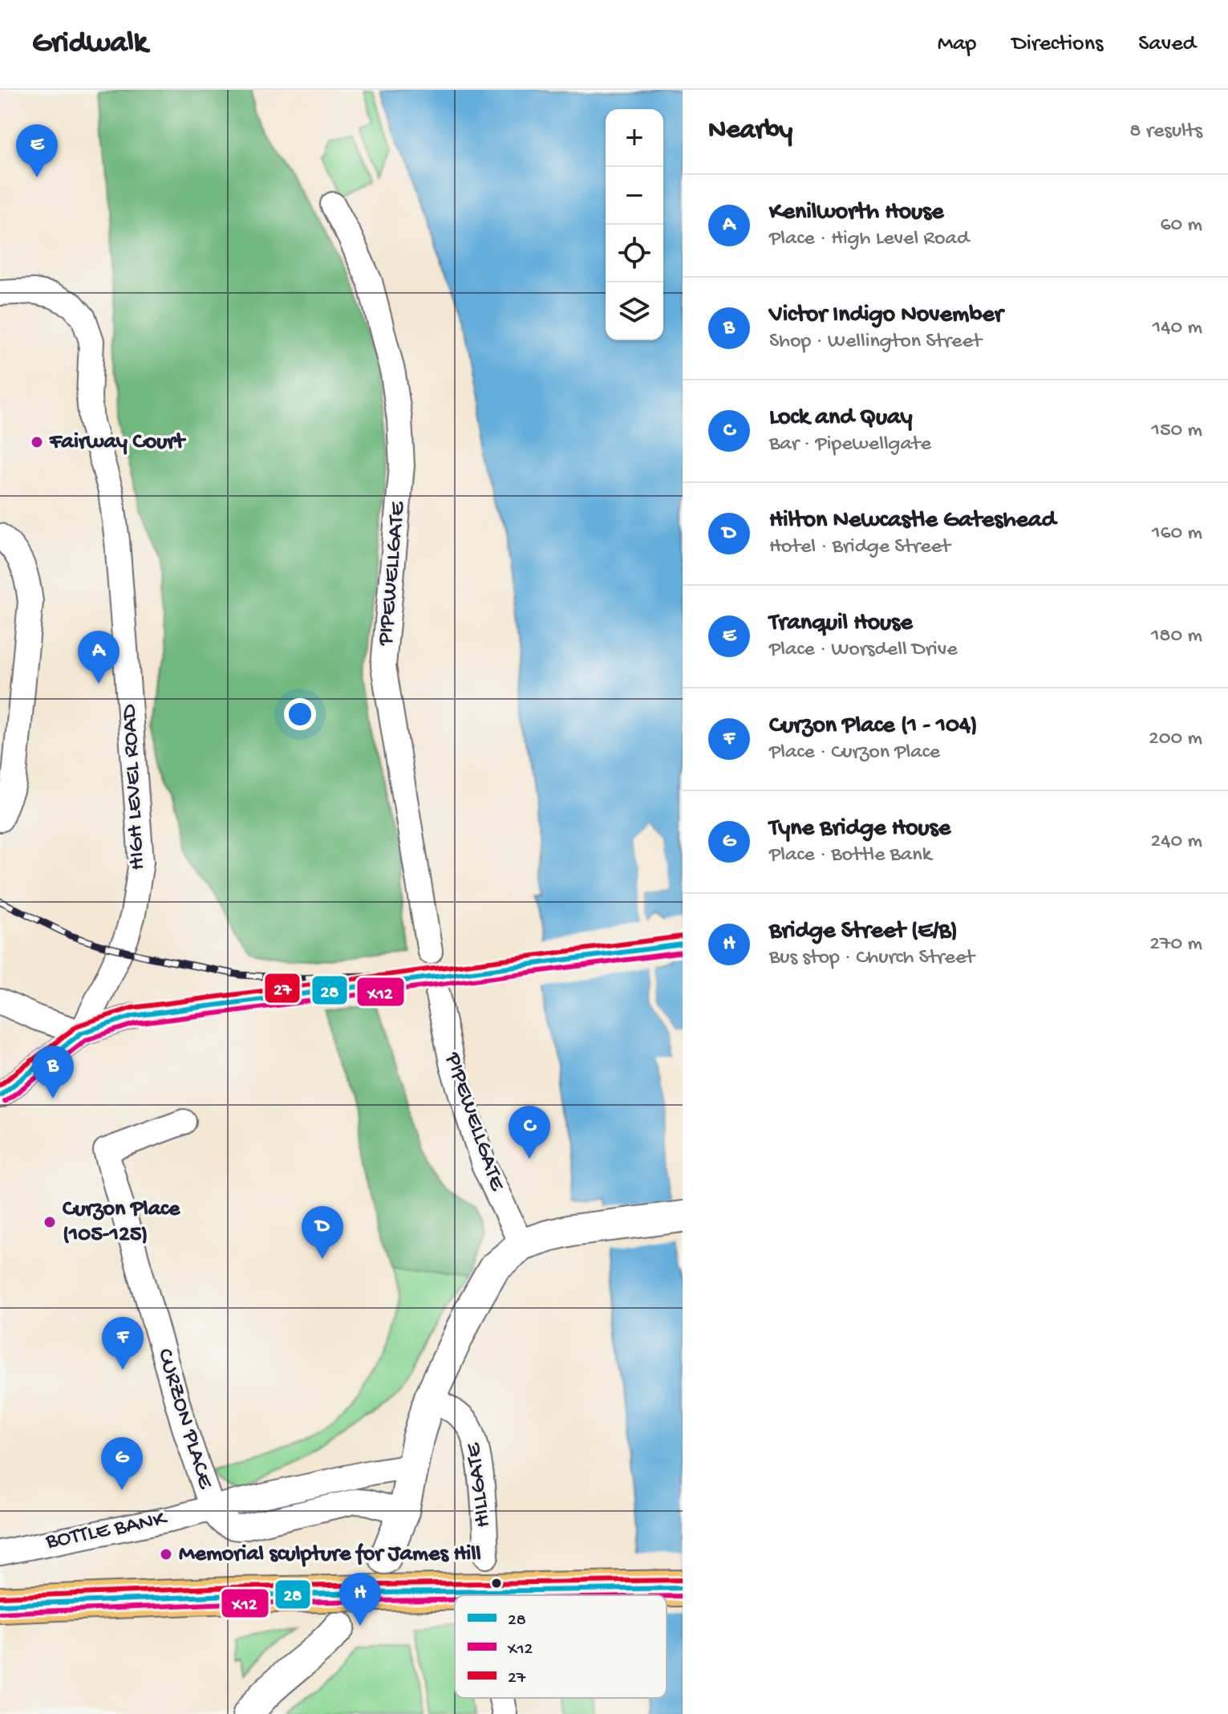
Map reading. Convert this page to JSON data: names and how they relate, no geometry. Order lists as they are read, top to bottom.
{
  "streets": {
    "street": [
      "PIPEWELLGATE",
      "HIGH LEVEL ROAD",
      "CURZON PLACE",
      "HILLGATE",
      "BOTTLE BANK"
    ]
  },
  "crossings": [
    ["CURZON PLACE", "BOTTLE BANK"]
  ],
  "places": ["Fairway Court", "Curzon Place (105-125)", "Memorial sculpture for James Hill"],
  "lines": ["transit line 27", "transit line 28", "transit line X12"],
  "legend": ["28", "X12", "27"],
  "page": {
    "header": "Gridwalk",
    "nav": ["Map", "Directions", "Saved"],
    "heading": ["Nearby", "8 results"],
    "map_buttons": ["+", "−"],
    "pins": [
      "E",
      "A",
      "B",
      "C",
      "D",
      "F",
      "G",
      "H"
    ],
    "list": [
      {
        "mark": "A",
        "name": "Kenilworth House",
        "note": "Place · High Level Road",
        "value": "60 m"
      },
      {
        "mark": "B",
        "name": "Victor Indigo November",
        "note": "Shop · Wellington Street",
        "value": "140 m"
      },
      {
        "mark": "C",
        "name": "Lock and Quay",
        "note": "Bar · Pipewellgate",
        "value": "150 m"
      },
      {
        "mark": "D",
        "name": "Hilton Newcastle Gateshead",
        "note": "Hotel · Bridge Street",
        "value": "160 m"
      },
      {
        "mark": "E",
        "name": "Tranquil House",
        "note": "Place · Worsdell Drive",
        "value": "180 m"
      },
      {
        "mark": "F",
        "name": "Curzon Place (1 - 104)",
        "note": "Place · Curzon Place",
        "value": "200 m"
      },
      {
        "mark": "G",
        "name": "Tyne Bridge House",
        "note": "Place · Bottle Bank",
        "value": "240 m"
      },
      {
        "mark": "H",
        "name": "Bridge Street (E/B)",
        "note": "Bus stop · Church Street",
        "value": "270 m"
      }
    ]
  }
}
